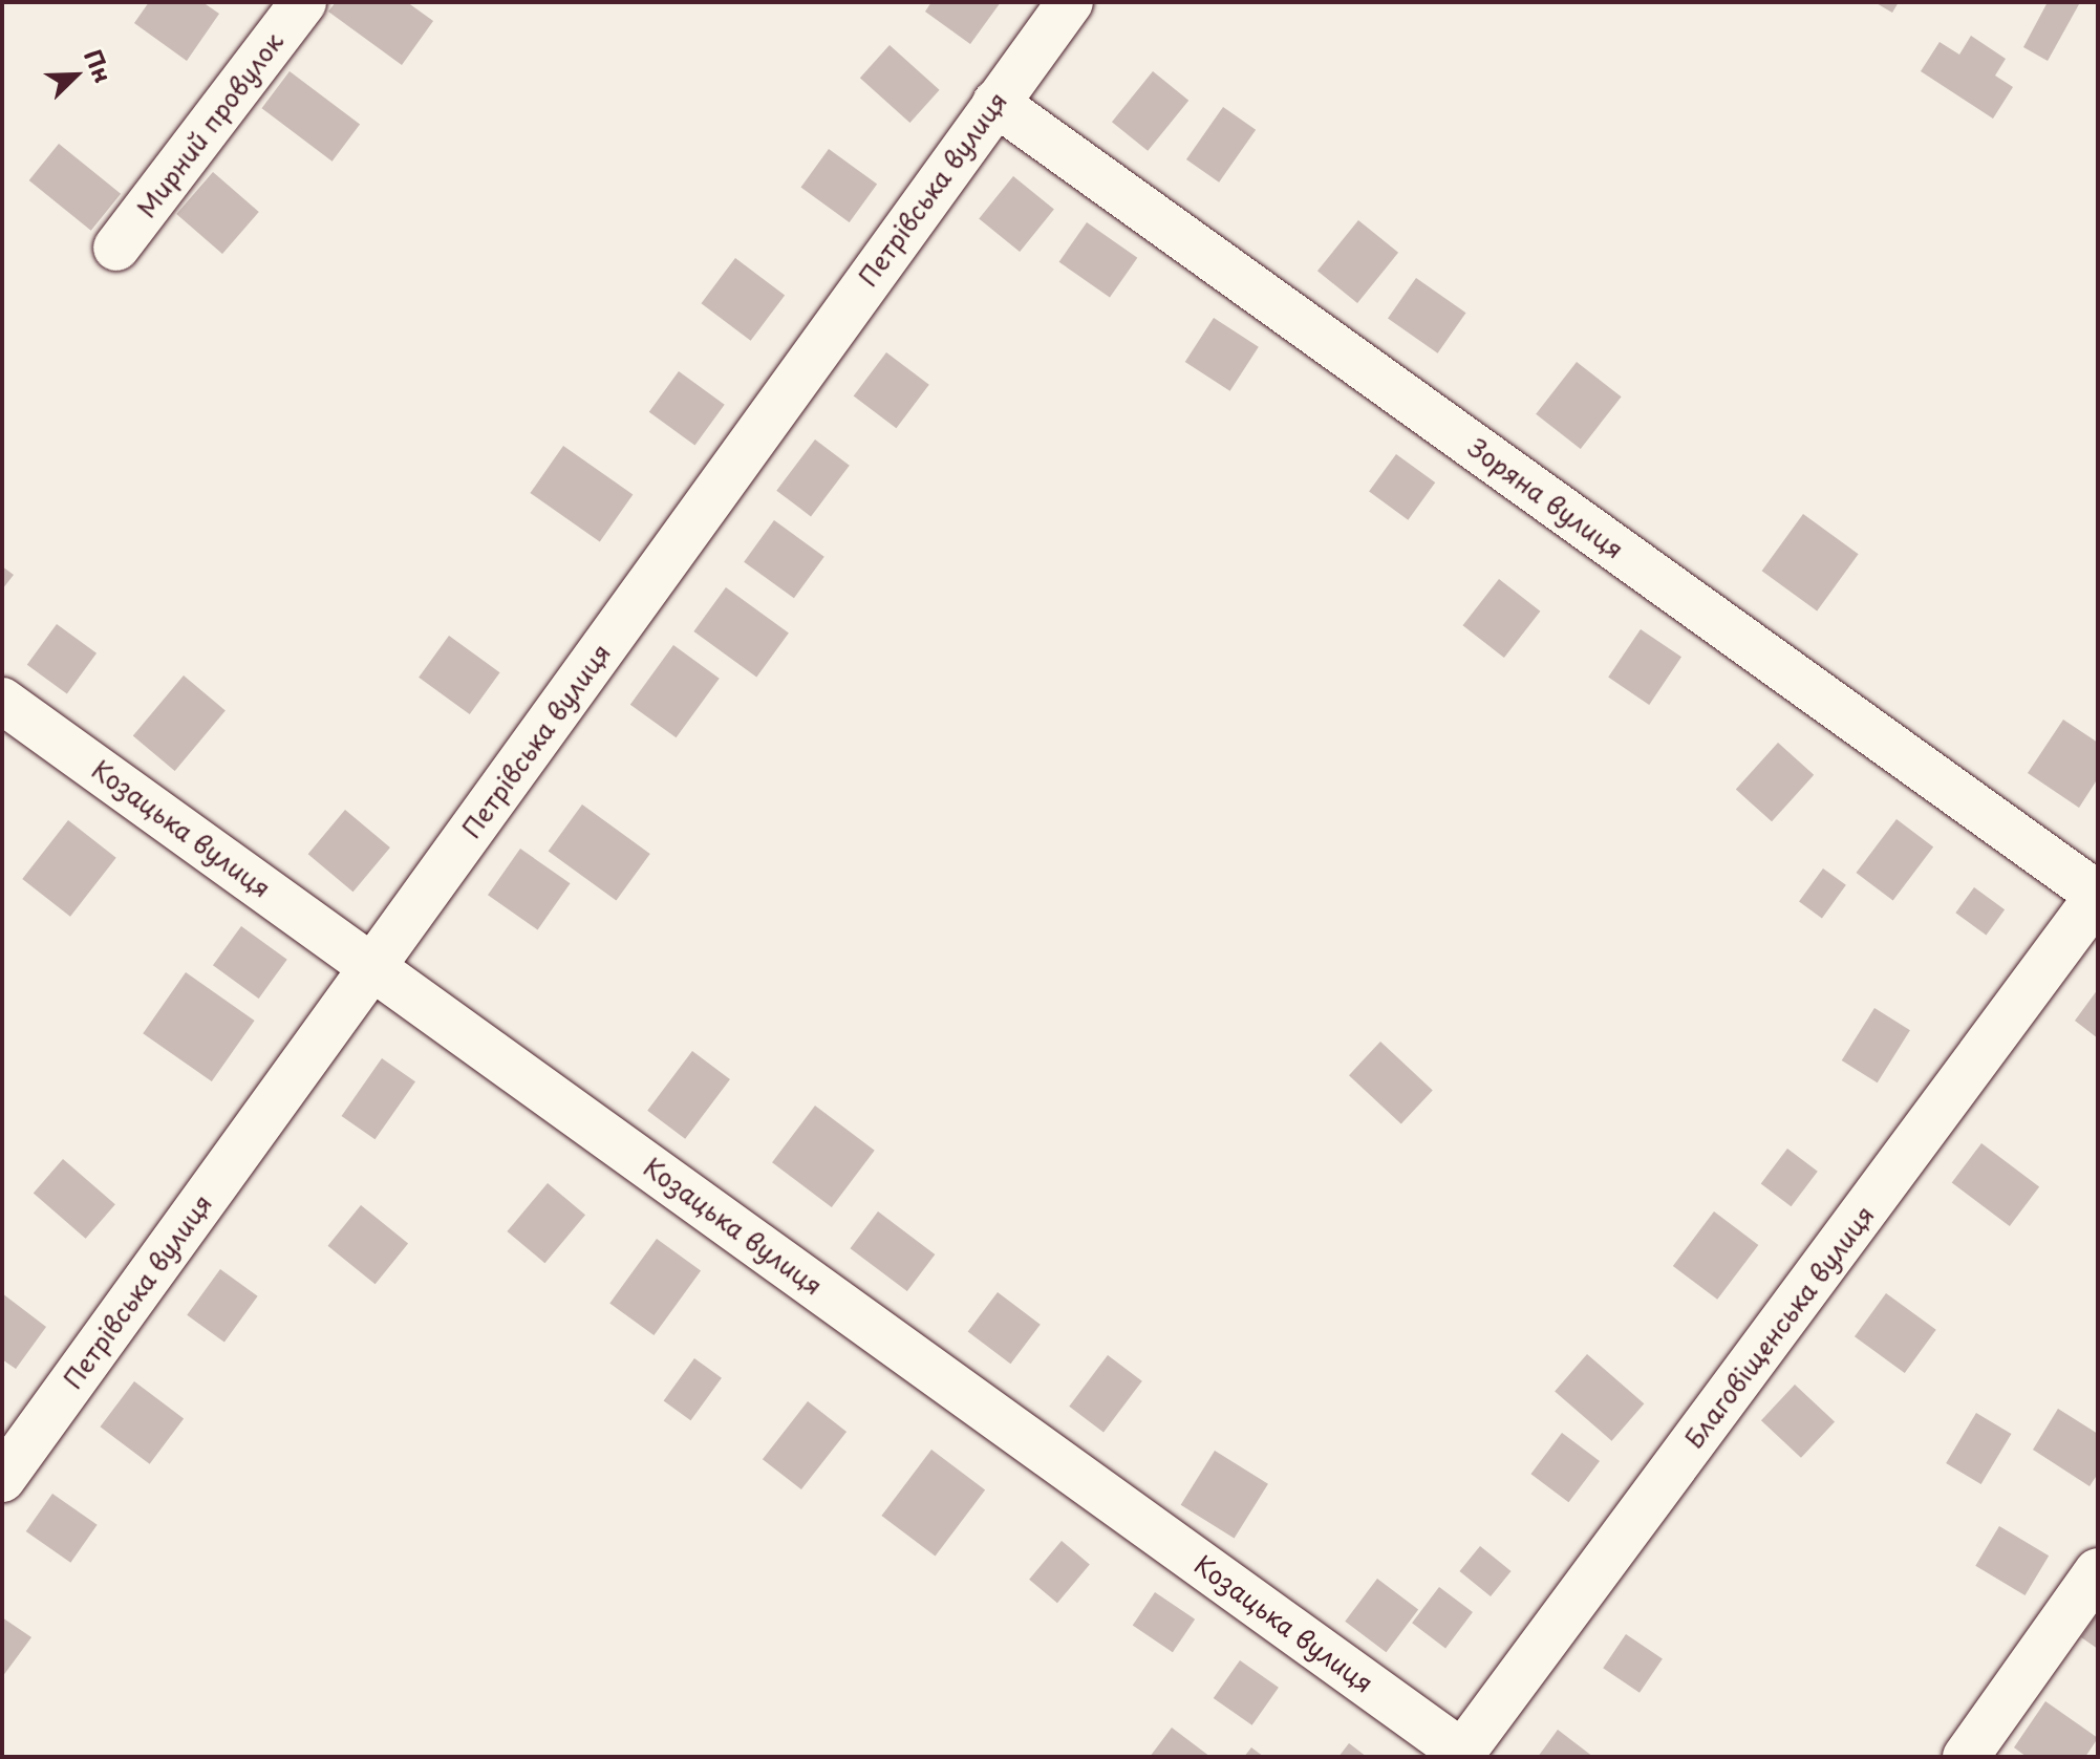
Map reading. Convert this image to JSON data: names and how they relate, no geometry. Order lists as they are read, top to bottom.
{
  "streets": {
    "street": [
      "Мирний провулок",
      "Петрівська вулиця",
      "Зоряна вулиця",
      "Козацька вулиця",
      "Благовіщенська вулиця"
    ]
  },
  "crossings": [
    ["Петрівська вулиця", "Зоряна вулиця"],
    ["Петрівська вулиця", "Козацька вулиця"],
    ["Зоряна вулиця", "Благовіщенська вулиця"],
    ["Козацька вулиця", "Благовіщенська вулиця"]
  ],
  "north": "top right"
}
